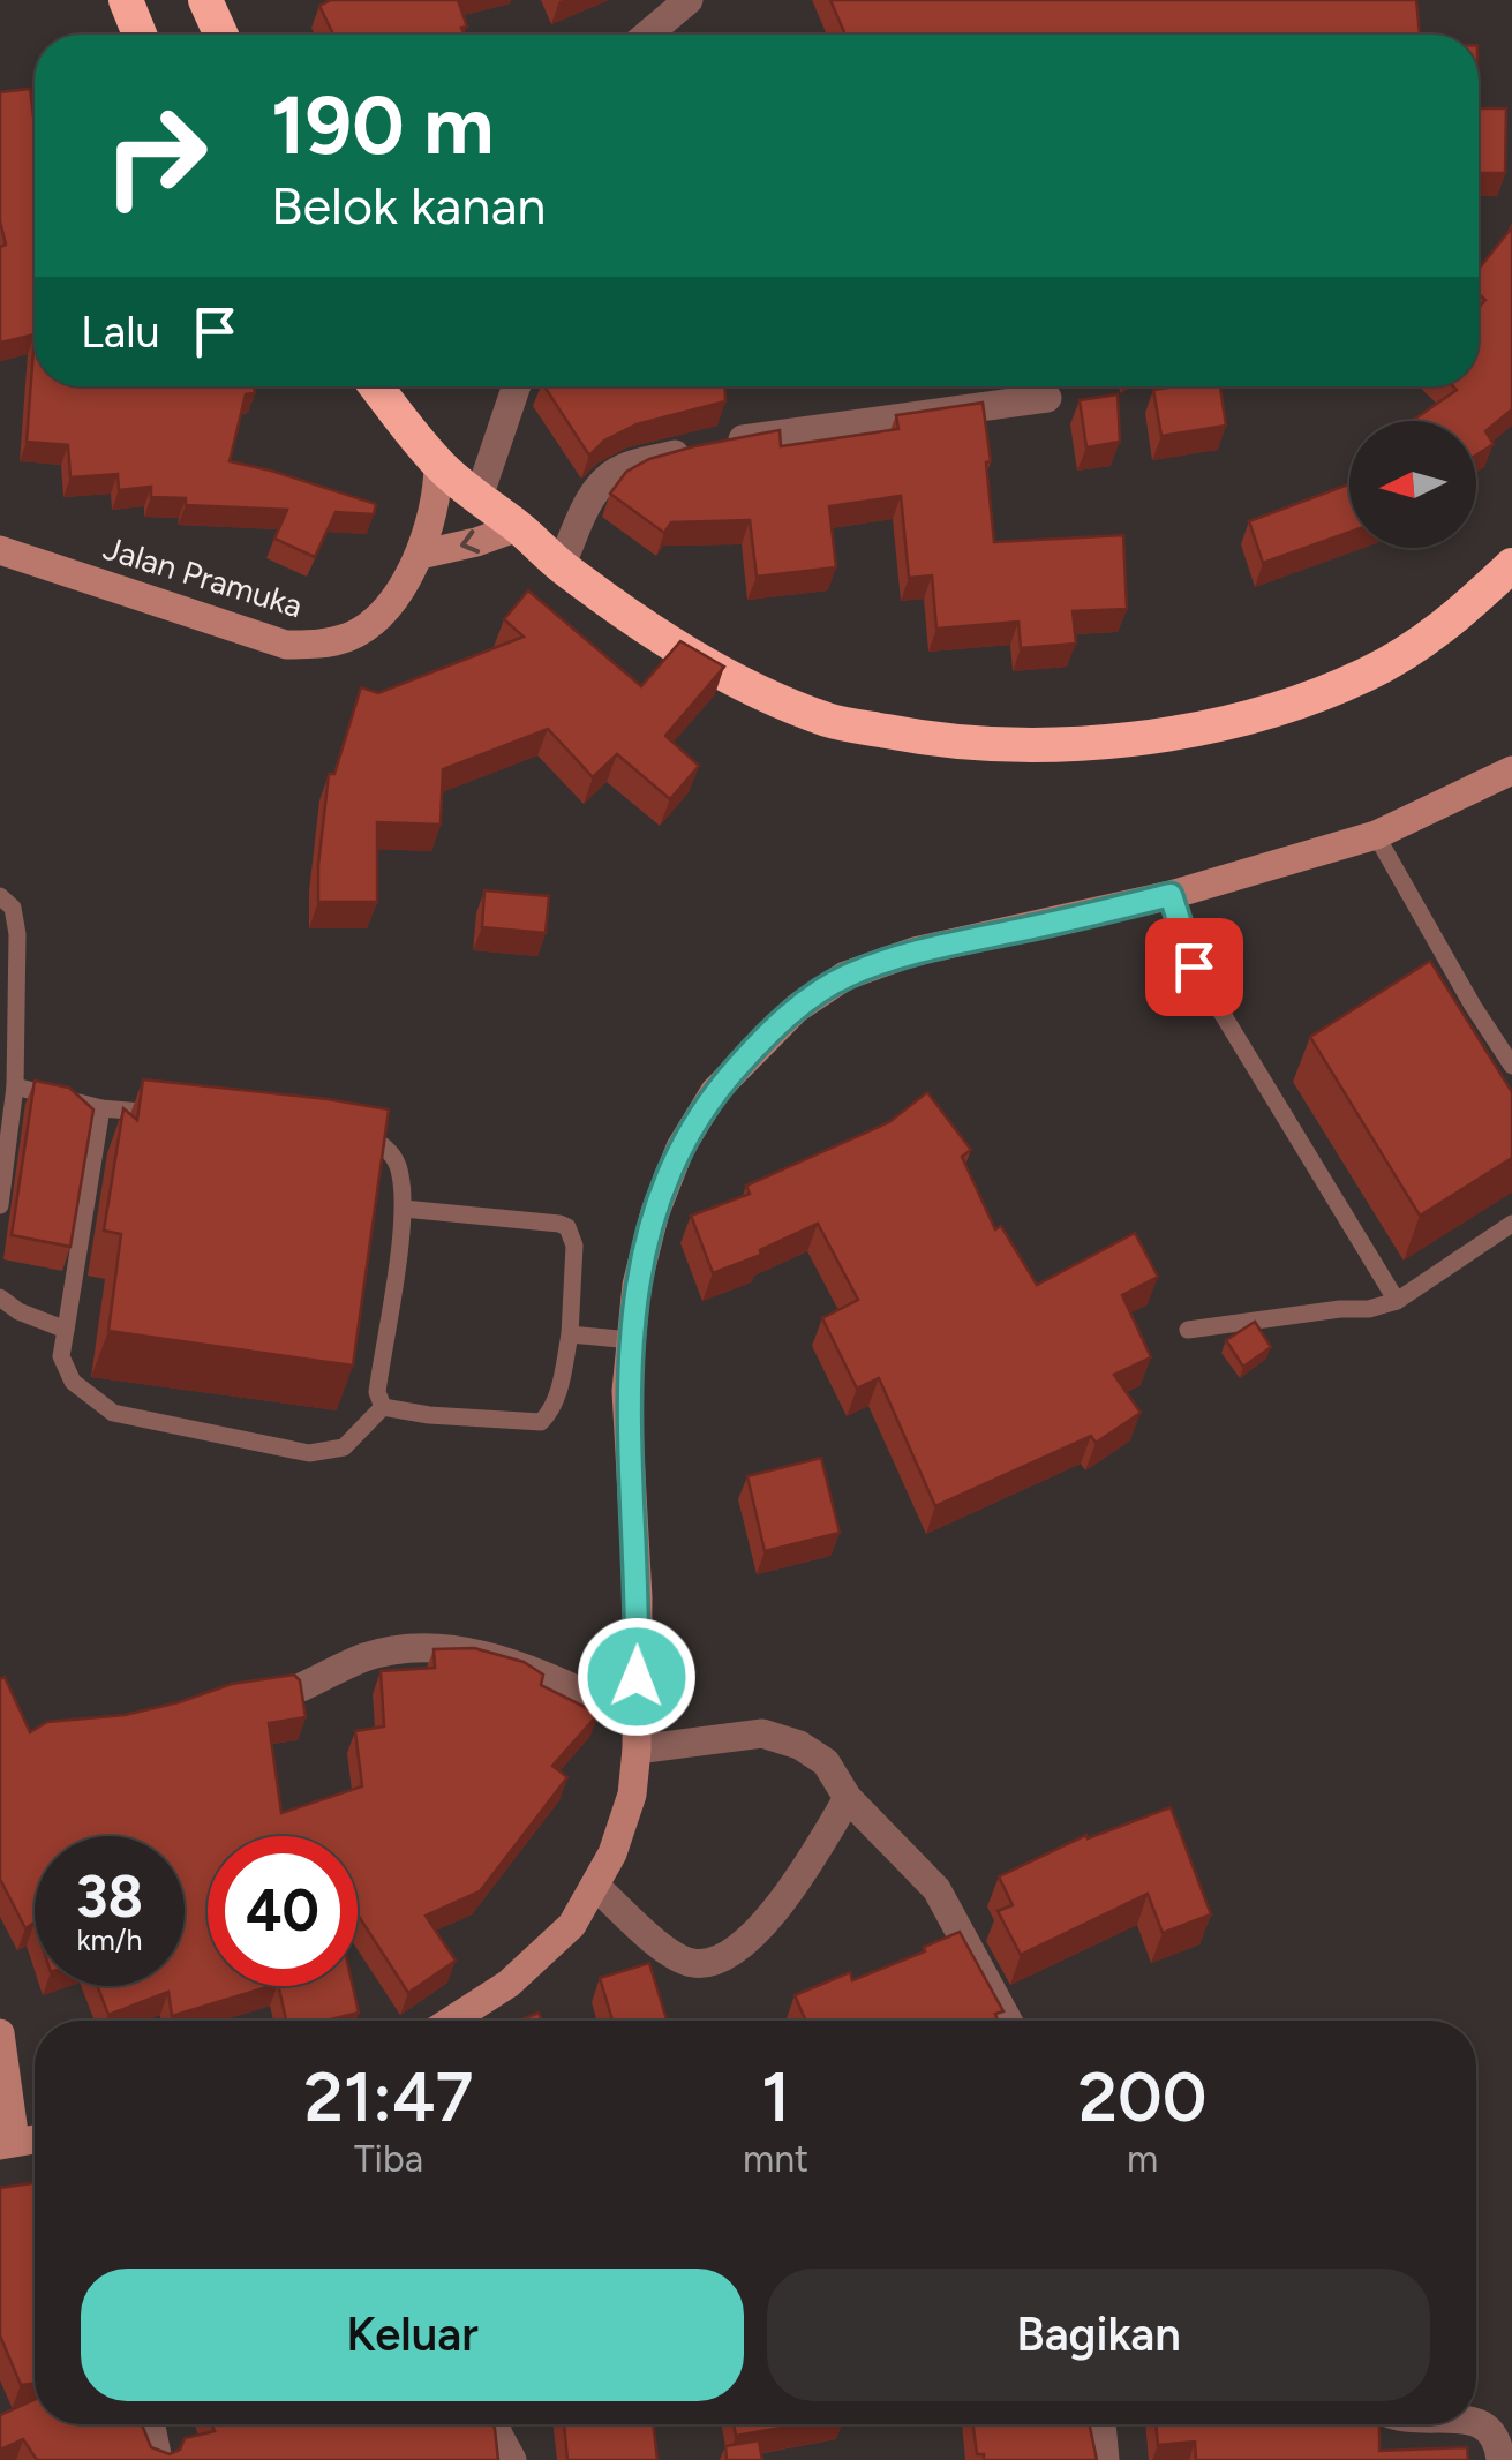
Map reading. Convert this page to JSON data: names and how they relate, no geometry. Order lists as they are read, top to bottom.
{
  "streets": {
    "street": ["Jalan Pramuka"]
  },
  "north": "left",
  "page": {
    "turn": ["190 m", "Belok kanan"],
    "then": "Lalu",
    "speed": "38 km/h",
    "limit": "40",
    "eta": [
      "21:47",
      "Tiba",
      "1",
      "mnt",
      "200",
      "m"
    ],
    "buttons": ["Keluar", "Bagikan"]
  }
}
